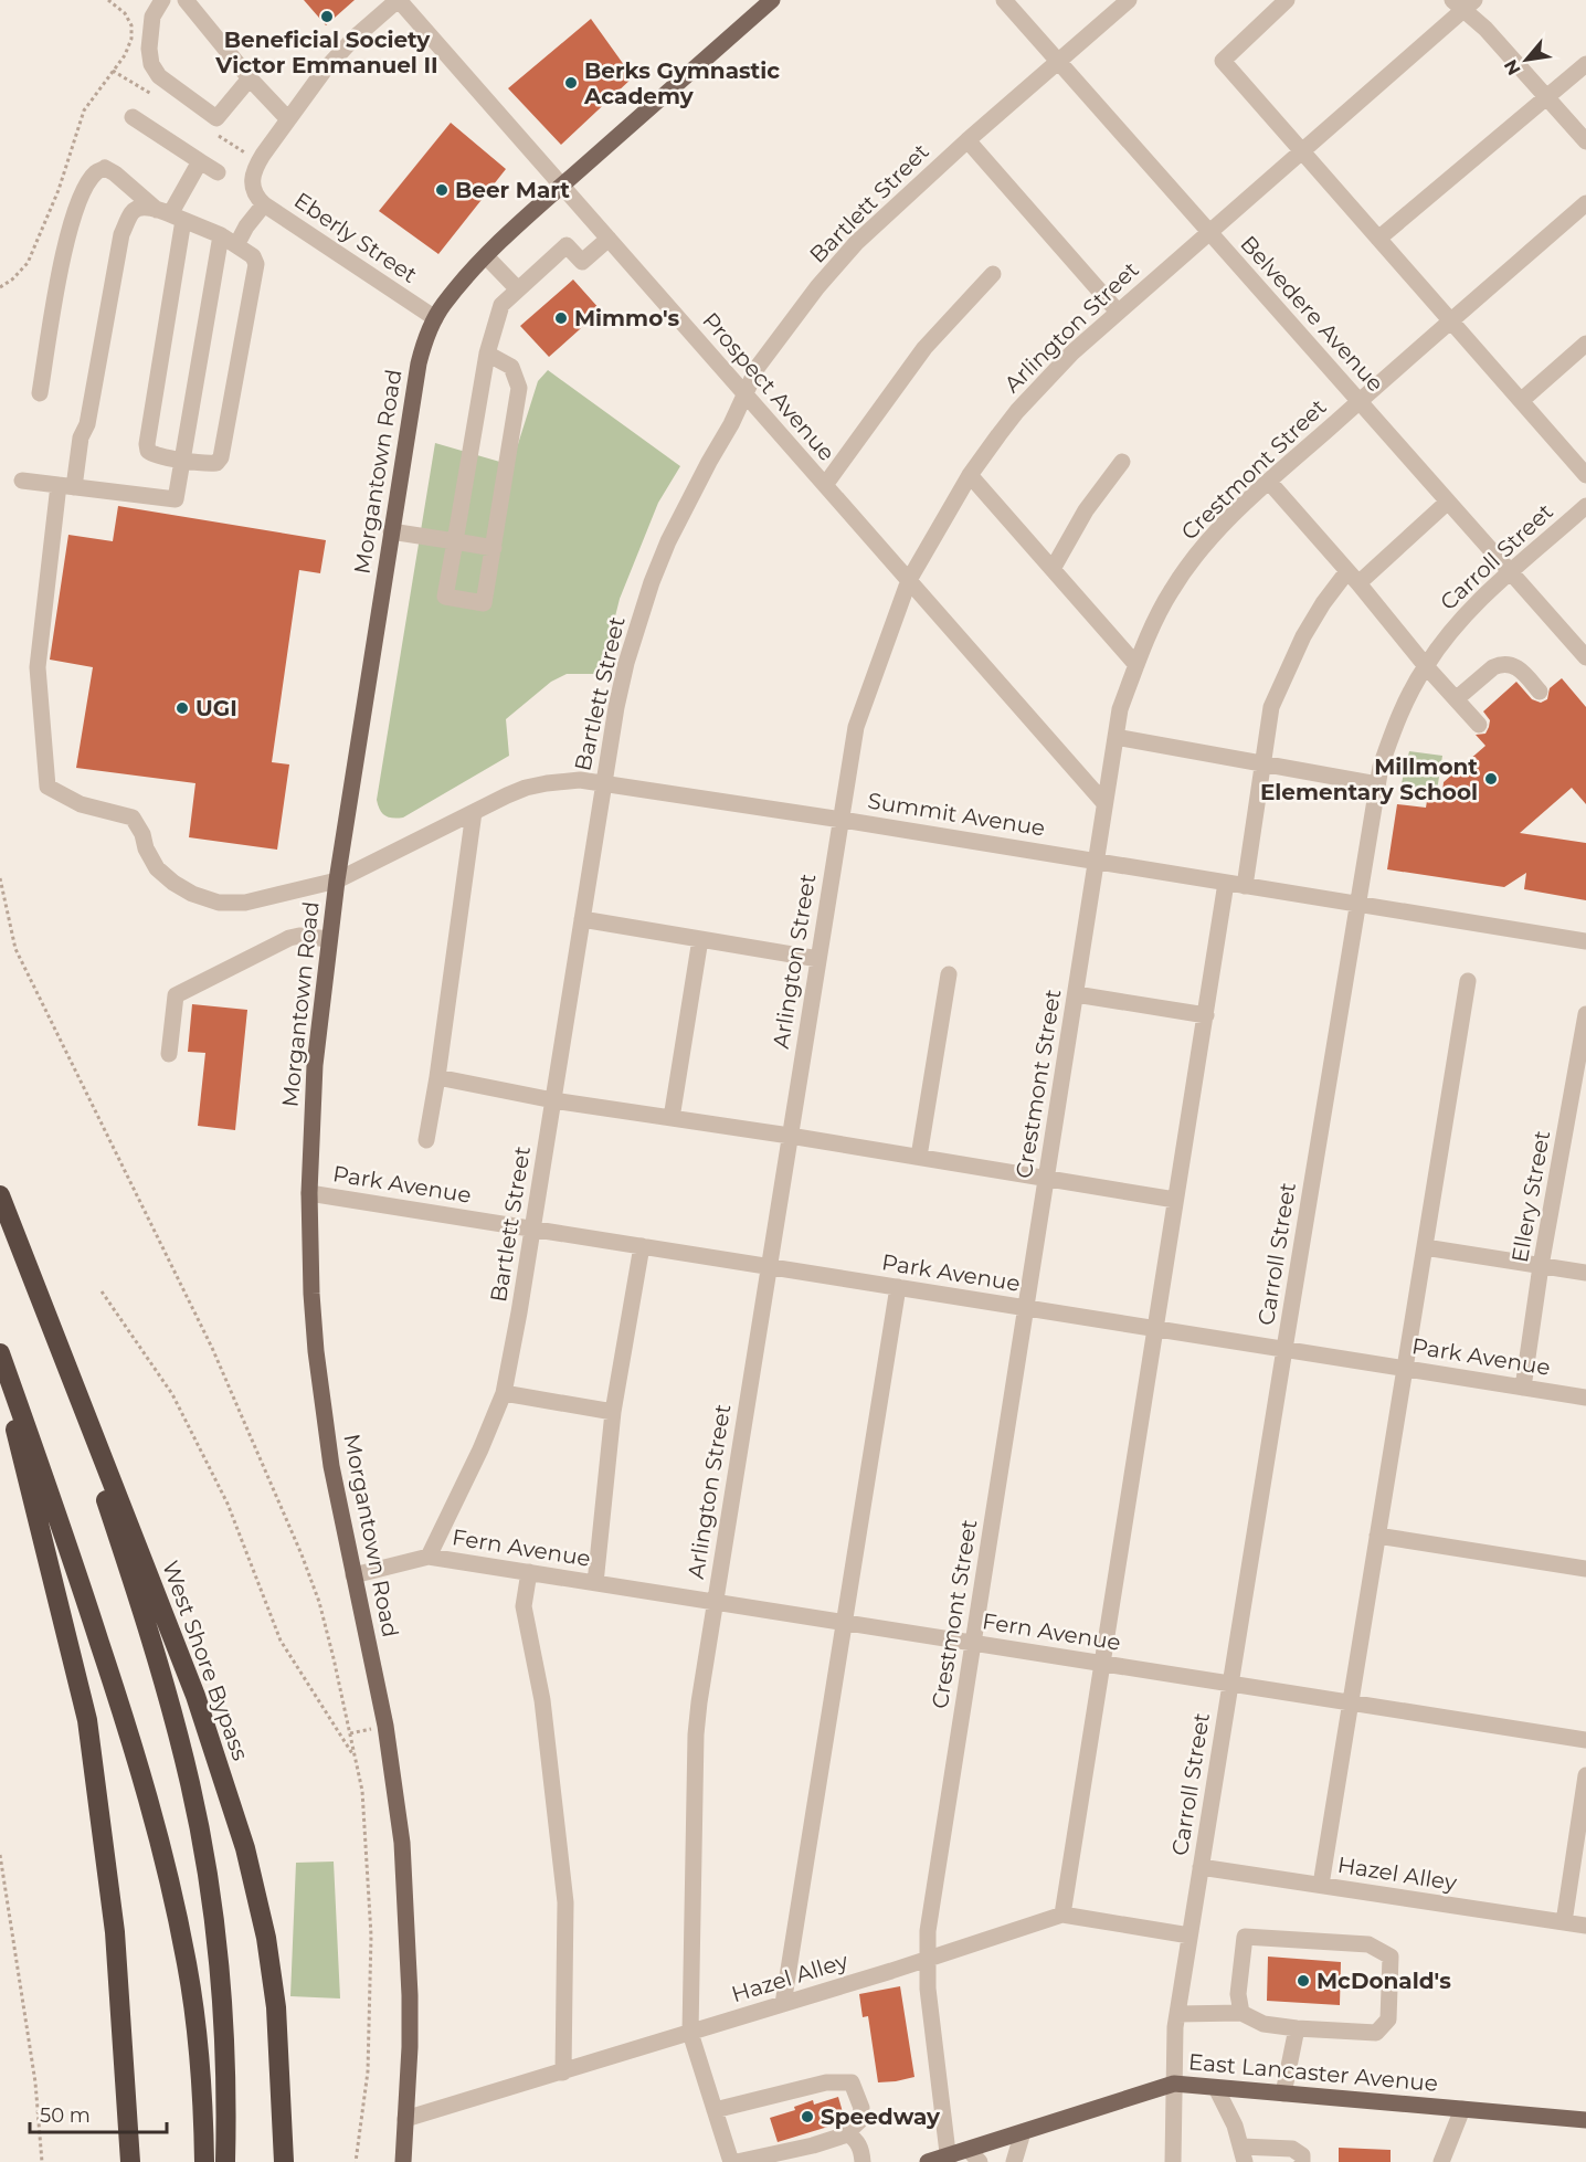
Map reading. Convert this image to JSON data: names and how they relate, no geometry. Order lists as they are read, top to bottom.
{
  "streets": {
    "highway": ["West Shore Bypass"],
    "main road": ["Morgantown Road", "East Lancaster Avenue"],
    "street": [
      "Bartlett Street",
      "Eberly Street",
      "Belvedere Avenue",
      "Arlington Street",
      "Prospect Avenue",
      "Crestmont Street",
      "Carroll Street",
      "Summit Avenue",
      "Park Avenue",
      "Ellery Street",
      "Fern Avenue",
      "Hazel Alley"
    ]
  },
  "crossings": [
    ["Bartlett Street", "Belvedere Avenue"],
    ["Bartlett Street", "Prospect Avenue"],
    ["Bartlett Street", "Summit Avenue"],
    ["Bartlett Street", "Park Avenue"],
    ["Bartlett Street", "Fern Avenue"],
    ["Eberly Street", "Morgantown Road"],
    ["Belvedere Avenue", "Arlington Street"],
    ["Belvedere Avenue", "Crestmont Street"],
    ["Belvedere Avenue", "Carroll Street"],
    ["Arlington Street", "Prospect Avenue"],
    ["Arlington Street", "Summit Avenue"],
    ["Arlington Street", "Park Avenue"],
    ["Arlington Street", "Fern Avenue"],
    ["Arlington Street", "Hazel Alley"],
    ["Prospect Avenue", "Crestmont Street"],
    ["Prospect Avenue", "Morgantown Road"],
    ["Crestmont Street", "Summit Avenue"],
    ["Crestmont Street", "Park Avenue"],
    ["Crestmont Street", "Fern Avenue"],
    ["Crestmont Street", "Hazel Alley"],
    ["Crestmont Street", "East Lancaster Avenue"],
    ["Morgantown Road", "Summit Avenue"],
    ["Morgantown Road", "Park Avenue"],
    ["Morgantown Road", "Fern Avenue"],
    ["Morgantown Road", "Hazel Alley"],
    ["Carroll Street", "Summit Avenue"],
    ["Carroll Street", "Park Avenue"],
    ["Carroll Street", "Fern Avenue"],
    ["Carroll Street", "Hazel Alley"],
    ["Carroll Street", "East Lancaster Avenue"],
    ["Park Avenue", "Ellery Street"]
  ],
  "places": [
    "Beneficial Society Victor Emmanuel II",
    "Berks Gymnastic Academy",
    "Beer Mart",
    "Mimmo's",
    "UGI",
    "Millmont Elementary School",
    "McDonald's",
    "Speedway"
  ],
  "scale_bar": "50 m",
  "north": "bottom left"
}
